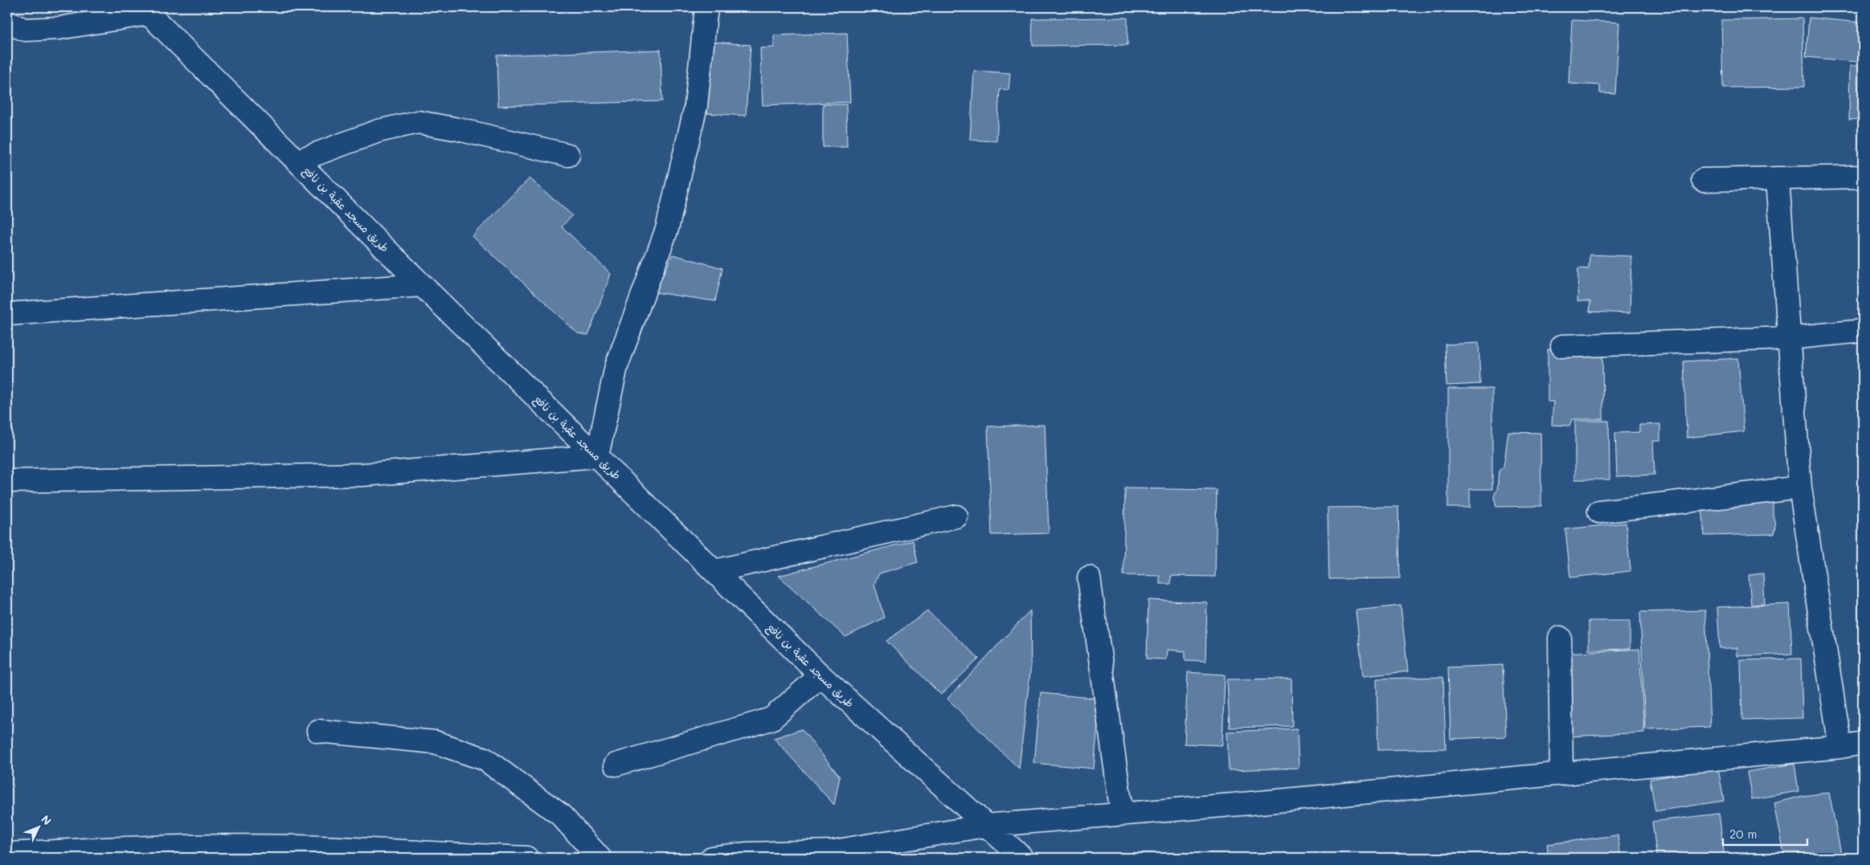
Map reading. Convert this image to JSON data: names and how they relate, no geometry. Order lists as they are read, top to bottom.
{
  "streets": {
    "street": ["طريق مسجد عقبة بن نافع"]
  },
  "scale_bar": "20 m",
  "north": "top right"
}
